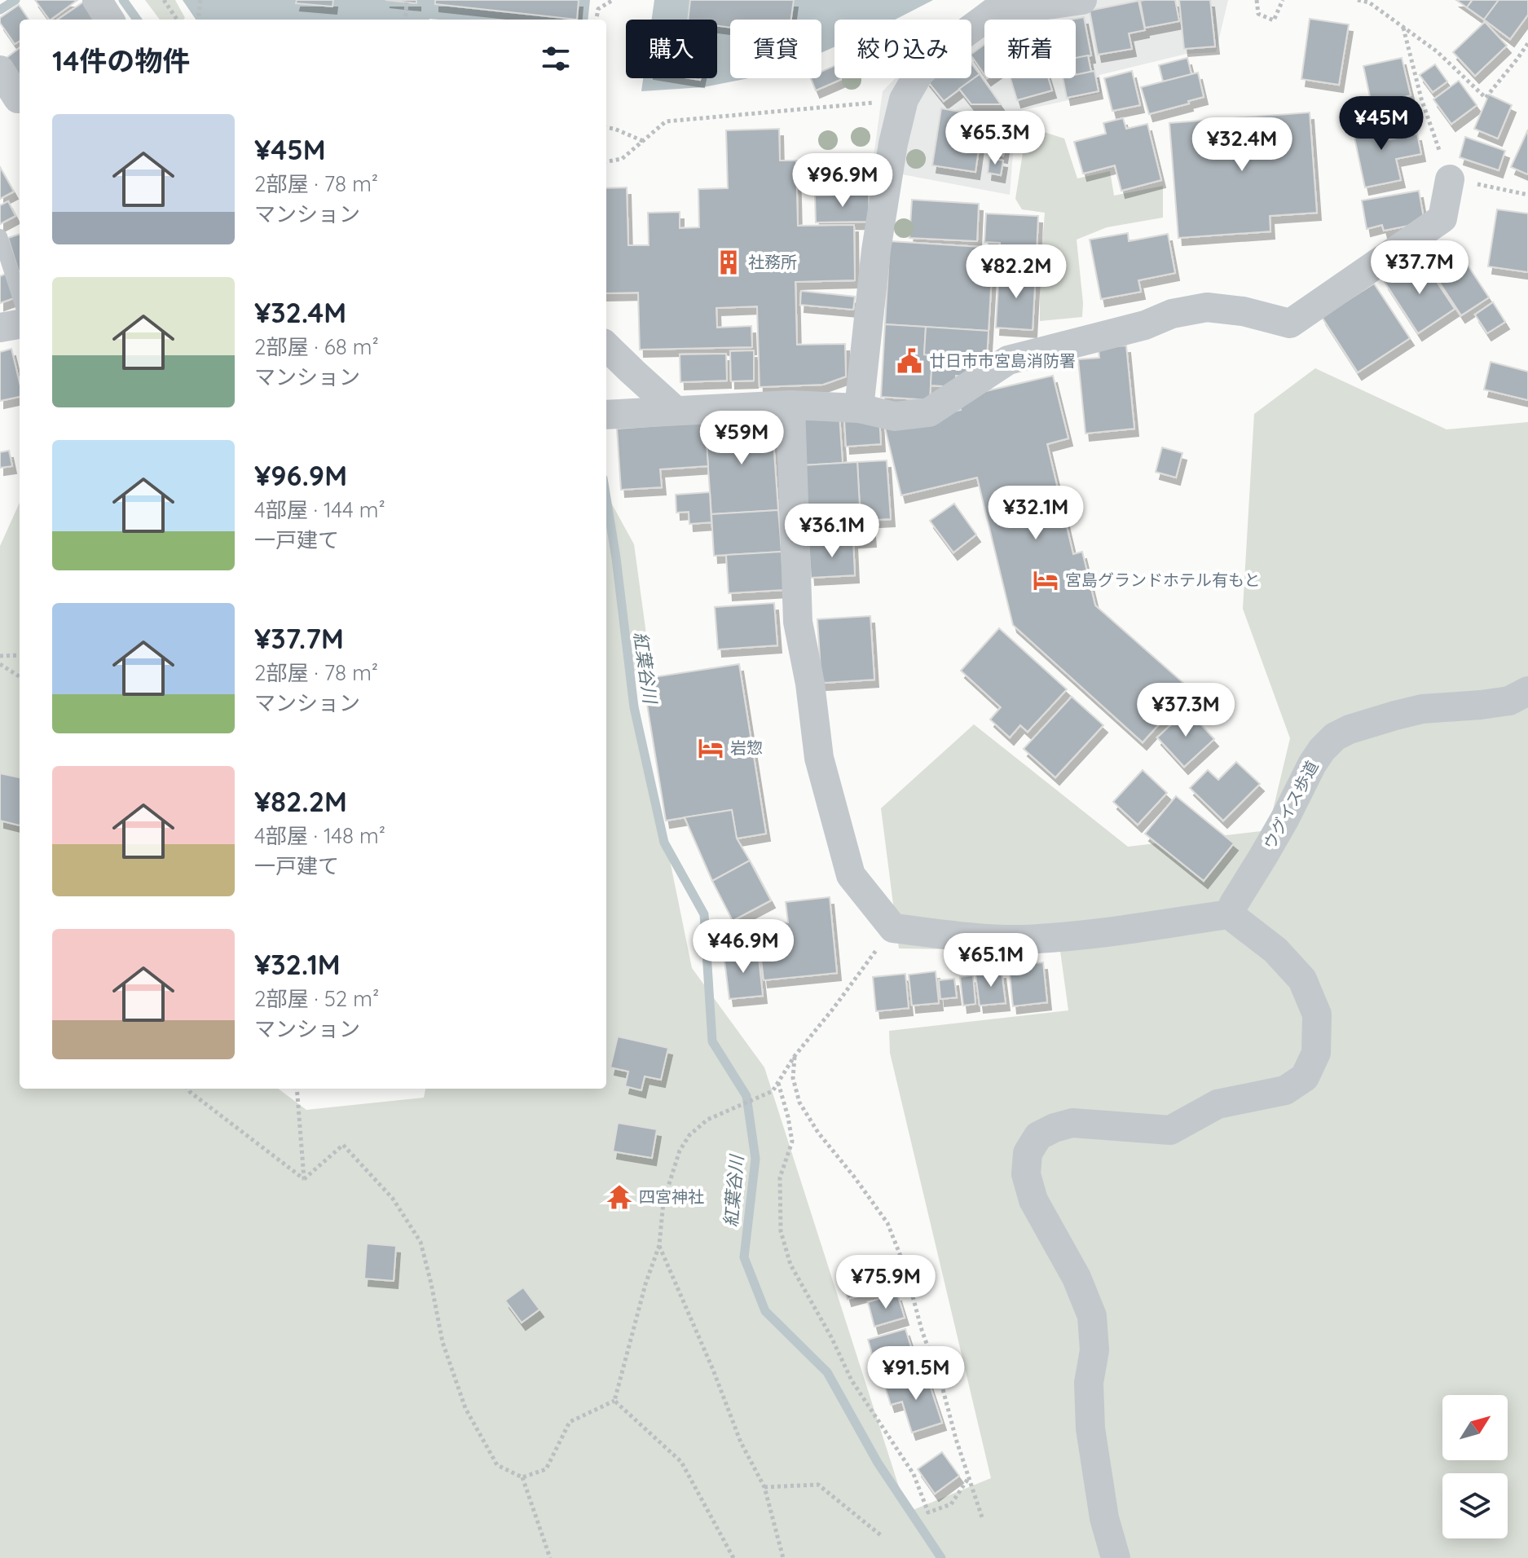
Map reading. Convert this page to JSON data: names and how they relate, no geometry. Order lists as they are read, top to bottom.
{
  "streets": {
    "street": ["ウグイス歩道"]
  },
  "water": ["紅葉谷川"],
  "places": {
    "building": ["社務所"],
    "public building": ["廿日市市宮島消防署"],
    "hotel": ["宮島グランドホテル有もと", "岩惣"],
    "temple": ["四宮神社"]
  },
  "north": "top right",
  "page": {
    "chip": [
      "購入",
      "賃貸",
      "絞り込み",
      "新着"
    ],
    "heading": "14件の物件",
    "price": [
      "¥45M",
      "¥65.3M",
      "¥32.4M",
      "¥96.9M",
      "¥37.7M",
      "¥82.2M",
      "¥59M",
      "¥32.1M",
      "¥36.1M",
      "¥37.3M",
      "¥46.9M",
      "¥65.1M",
      "¥75.9M",
      "¥91.5M"
    ],
    "list": [
      {
        "name": "¥45M",
        "note": "2部屋 · 78 m² · マンション"
      },
      {
        "name": "¥32.4M",
        "note": "2部屋 · 68 m² · マンション"
      },
      {
        "name": "¥96.9M",
        "note": "4部屋 · 144 m² · 一戸建て"
      },
      {
        "name": "¥37.7M",
        "note": "2部屋 · 78 m² · マンション"
      },
      {
        "name": "¥82.2M",
        "note": "4部屋 · 148 m² · 一戸建て"
      },
      {
        "name": "¥32.1M",
        "note": "2部屋 · 52 m² · マンション"
      }
    ]
  }
}
